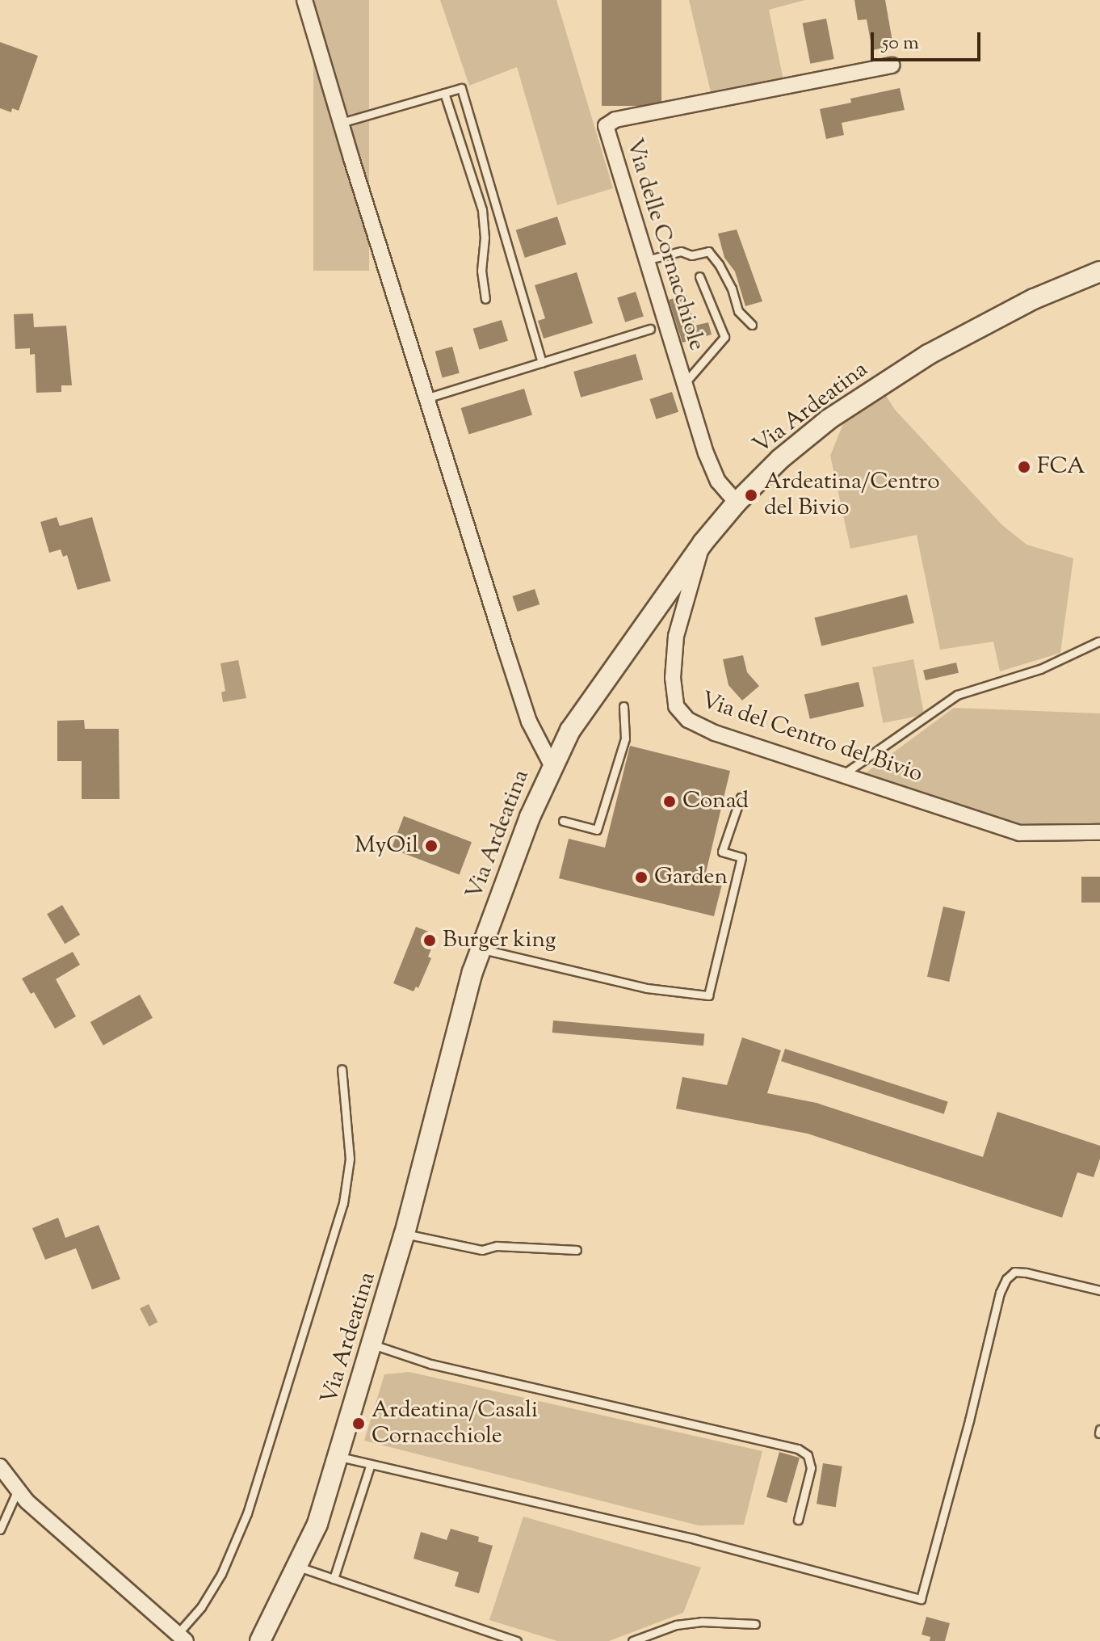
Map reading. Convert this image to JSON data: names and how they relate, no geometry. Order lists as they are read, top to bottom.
{
  "streets": {
    "main road": ["Via Ardeatina"],
    "street": ["Via delle Cornacchiole", "Via del Centro del Bivio"]
  },
  "crossings": [
    ["Via delle Cornacchiole", "Via Ardeatina"],
    ["Via Ardeatina", "Via del Centro del Bivio"]
  ],
  "places": [
    "FCA",
    "Ardeatina/Centro del Bivio",
    "Conad",
    "MyOil",
    "Garden",
    "Burger king",
    "Ardeatina/Casali Cornacchiole"
  ],
  "scale_bar": "50 m"
}
